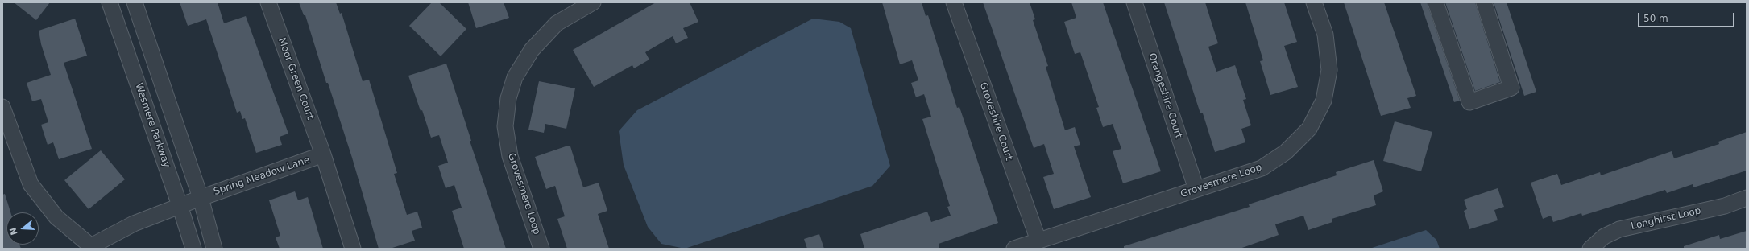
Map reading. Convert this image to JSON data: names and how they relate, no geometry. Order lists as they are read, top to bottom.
{
  "streets": {
    "street": [
      "Moor Green Court",
      "Orangeshire Court",
      "Groveshire Court",
      "Wesmere Parkway",
      "Spring Meadow Lane",
      "Grovesmere Loop",
      "Longhirst Loop"
    ]
  },
  "crossings": [
    ["Moor Green Court", "Spring Meadow Lane"],
    ["Orangeshire Court", "Grovesmere Loop"],
    ["Groveshire Court", "Grovesmere Loop"],
    ["Wesmere Parkway", "Spring Meadow Lane"]
  ],
  "scale_bar": "50 m",
  "north": "left"
}
